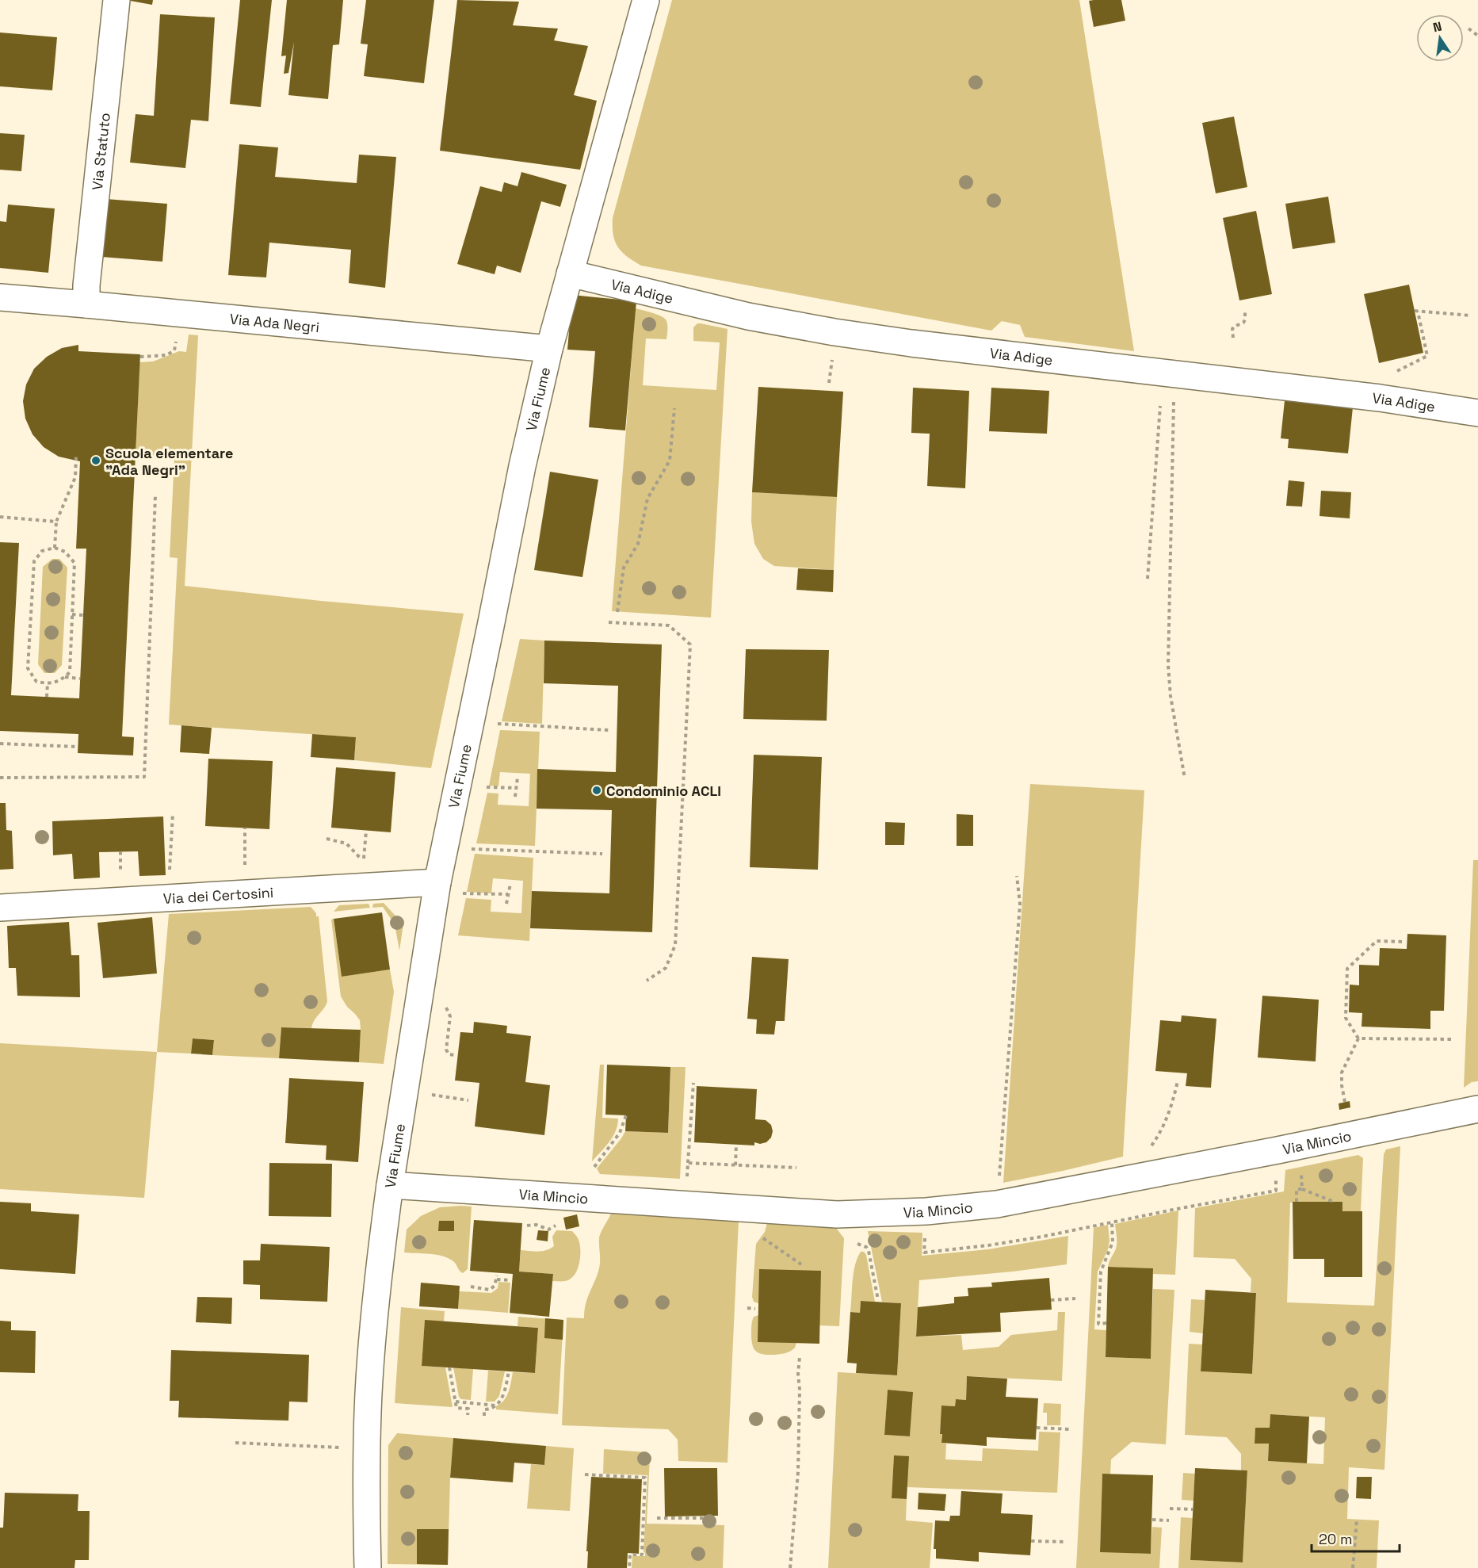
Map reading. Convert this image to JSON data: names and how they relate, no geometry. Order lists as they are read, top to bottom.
{
  "streets": {
    "street": [
      "Via Statuto",
      "Via Adige",
      "Via Ada Negri",
      "Via Fiume",
      "Via dei Certosini",
      "Via Mincio"
    ]
  },
  "crossings": [
    ["Via Statuto", "Via Ada Negri"],
    ["Via Adige", "Via Fiume"],
    ["Via Ada Negri", "Via Fiume"],
    ["Via Fiume", "Via dei Certosini"],
    ["Via Fiume", "Via Mincio"]
  ],
  "places": ["Scuola elementare \"Ada Negri\"", "Condominio ACLI"],
  "scale_bar": "20 m",
  "north": "top"
}
